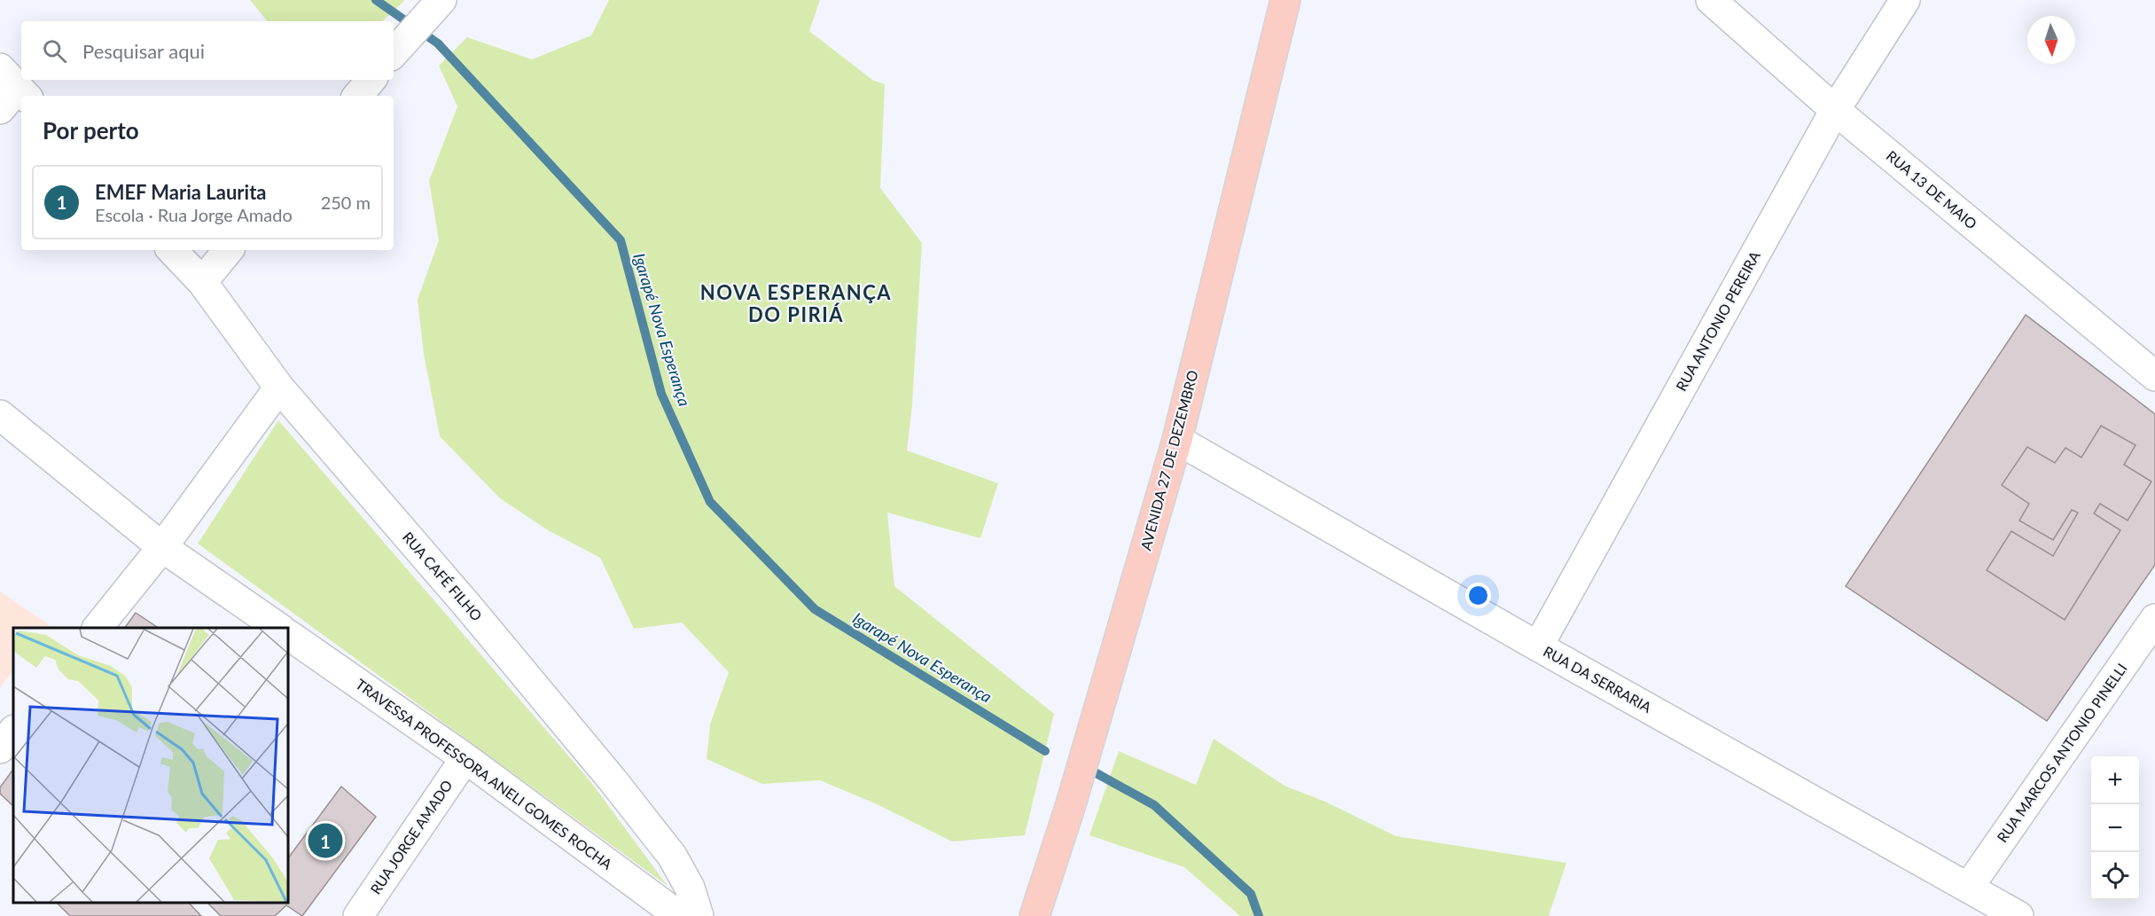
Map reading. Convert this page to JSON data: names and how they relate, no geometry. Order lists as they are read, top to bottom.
{
  "streets": {
    "main road": ["AVENIDA 27 DE DEZEMBRO"],
    "street": [
      "RUA 13 DE MAIO",
      "RUA ANTONIO PEREIRA",
      "RUA CAFÉ FILHO",
      "RUA DA SERRARIA",
      "RUA MARCOS ANTONIO PINELLI",
      "TRAVESSA PROFESSORA ANELI GOMES ROCHA",
      "RUA JORGE AMADO"
    ]
  },
  "crossings": [
    ["RUA 13 DE MAIO", "RUA ANTONIO PEREIRA"],
    ["RUA ANTONIO PEREIRA", "RUA DA SERRARIA"],
    ["AVENIDA 27 DE DEZEMBRO", "RUA DA SERRARIA"],
    ["RUA DA SERRARIA", "RUA MARCOS ANTONIO PINELLI"],
    ["TRAVESSA PROFESSORA ANELI GOMES ROCHA", "RUA JORGE AMADO"]
  ],
  "districts": ["NOVA ESPERANÇA DO PIRIÁ"],
  "water": ["Igarapé Nova Esperança"],
  "north": "bottom",
  "page": {
    "search": "Pesquisar aqui",
    "heading": "Por perto",
    "list": [
      {
        "mark": "1",
        "name": "EMEF Maria Laurita",
        "note": "Escola · Rua Jorge Amado",
        "value": "250 m"
      }
    ],
    "map_buttons": ["+", "−"],
    "pins": "1"
  }
}
